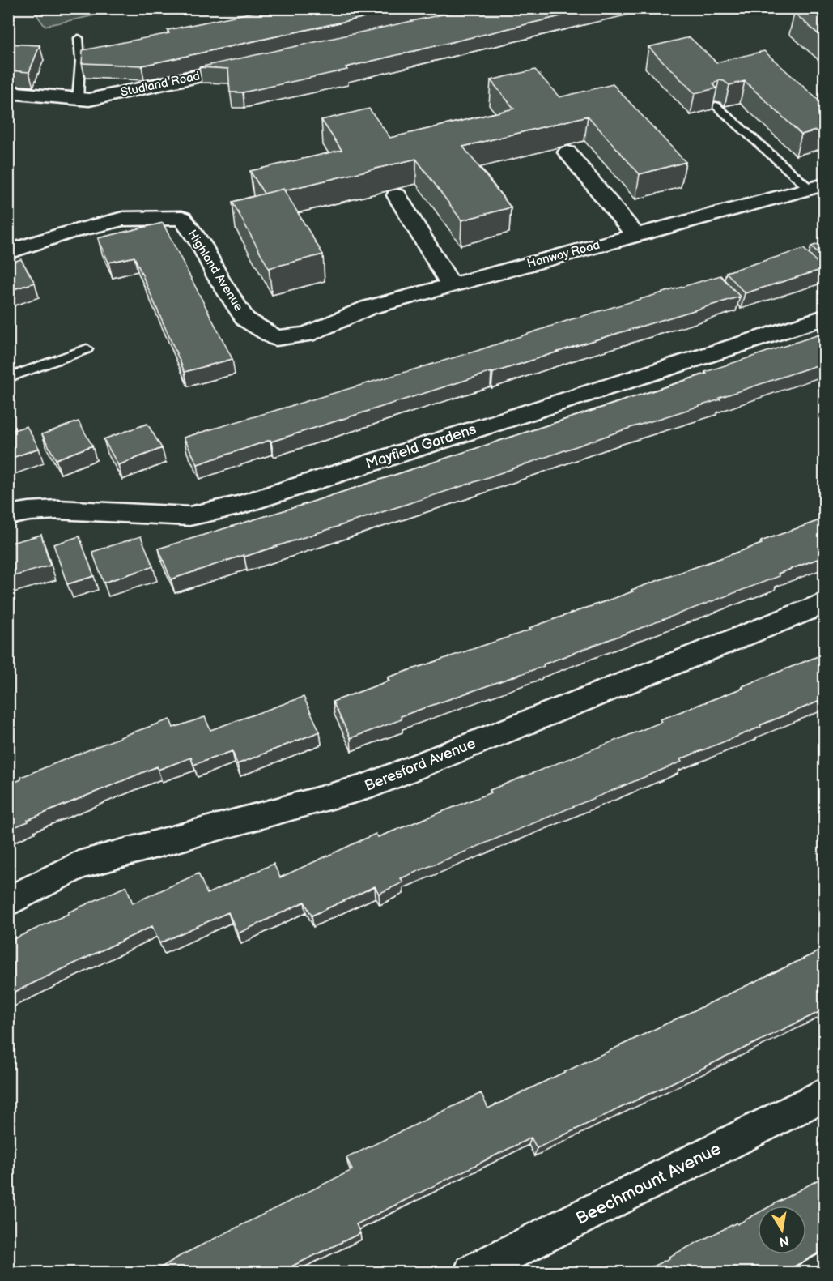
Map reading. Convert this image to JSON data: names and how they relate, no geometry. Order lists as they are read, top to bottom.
{
  "streets": {
    "street": [
      "Studland Road",
      "Hanway Road",
      "Highland Avenue",
      "Mayfield Gardens",
      "Beresford Avenue",
      "Beechmount Avenue"
    ]
  },
  "crossings": [
    ["Hanway Road", "Highland Avenue"]
  ],
  "north": "bottom"
}
